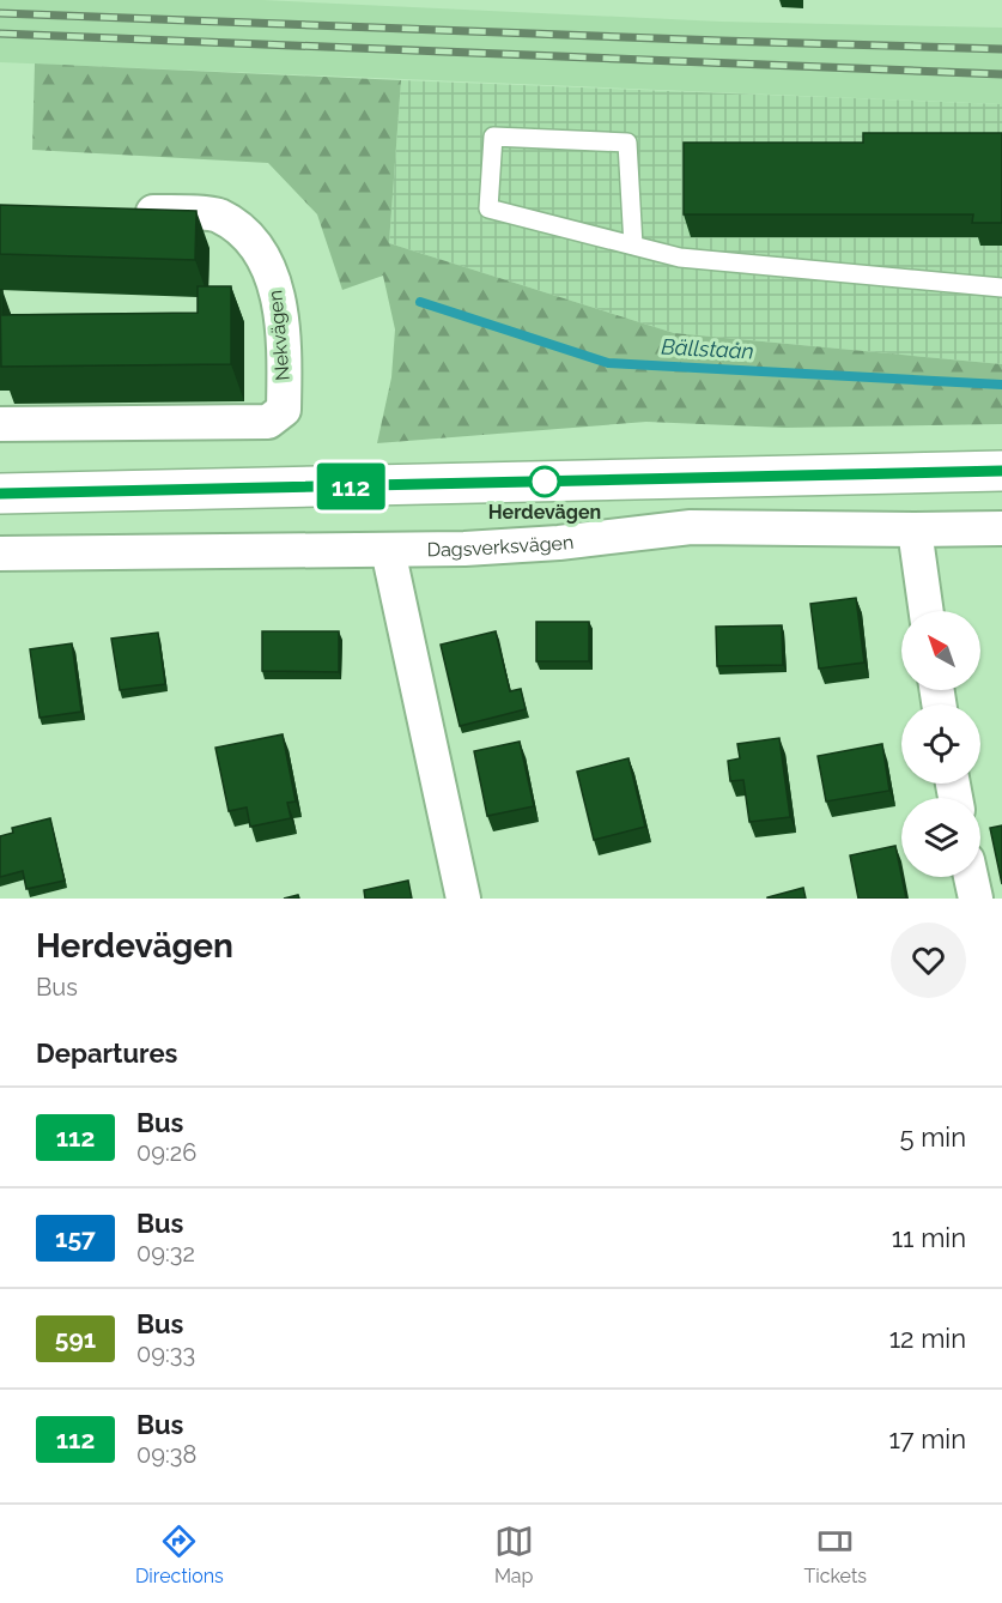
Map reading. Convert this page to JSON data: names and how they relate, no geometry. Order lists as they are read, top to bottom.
{
  "streets": {
    "street": ["Nekvägen", "Dagsverksvägen"]
  },
  "water": ["Bällstaån"],
  "places": ["Herdevägen"],
  "lines": ["bus line 112"],
  "north": "top left",
  "page": {
    "on_map": "112",
    "heading": [
      ["Herdevägen", "Bus"],
      "Departures"
    ],
    "list": [
      {
        "mark": "112",
        "name": "Bus",
        "note": "09:26",
        "value": "5 min"
      },
      {
        "mark": "157",
        "name": "Bus",
        "note": "09:32",
        "value": "11 min"
      },
      {
        "mark": "591",
        "name": "Bus",
        "note": "09:33",
        "value": "12 min"
      },
      {
        "mark": "112",
        "name": "Bus",
        "note": "09:38",
        "value": "17 min"
      }
    ],
    "tabs": ["Directions", "Map", "Tickets"]
  }
}
